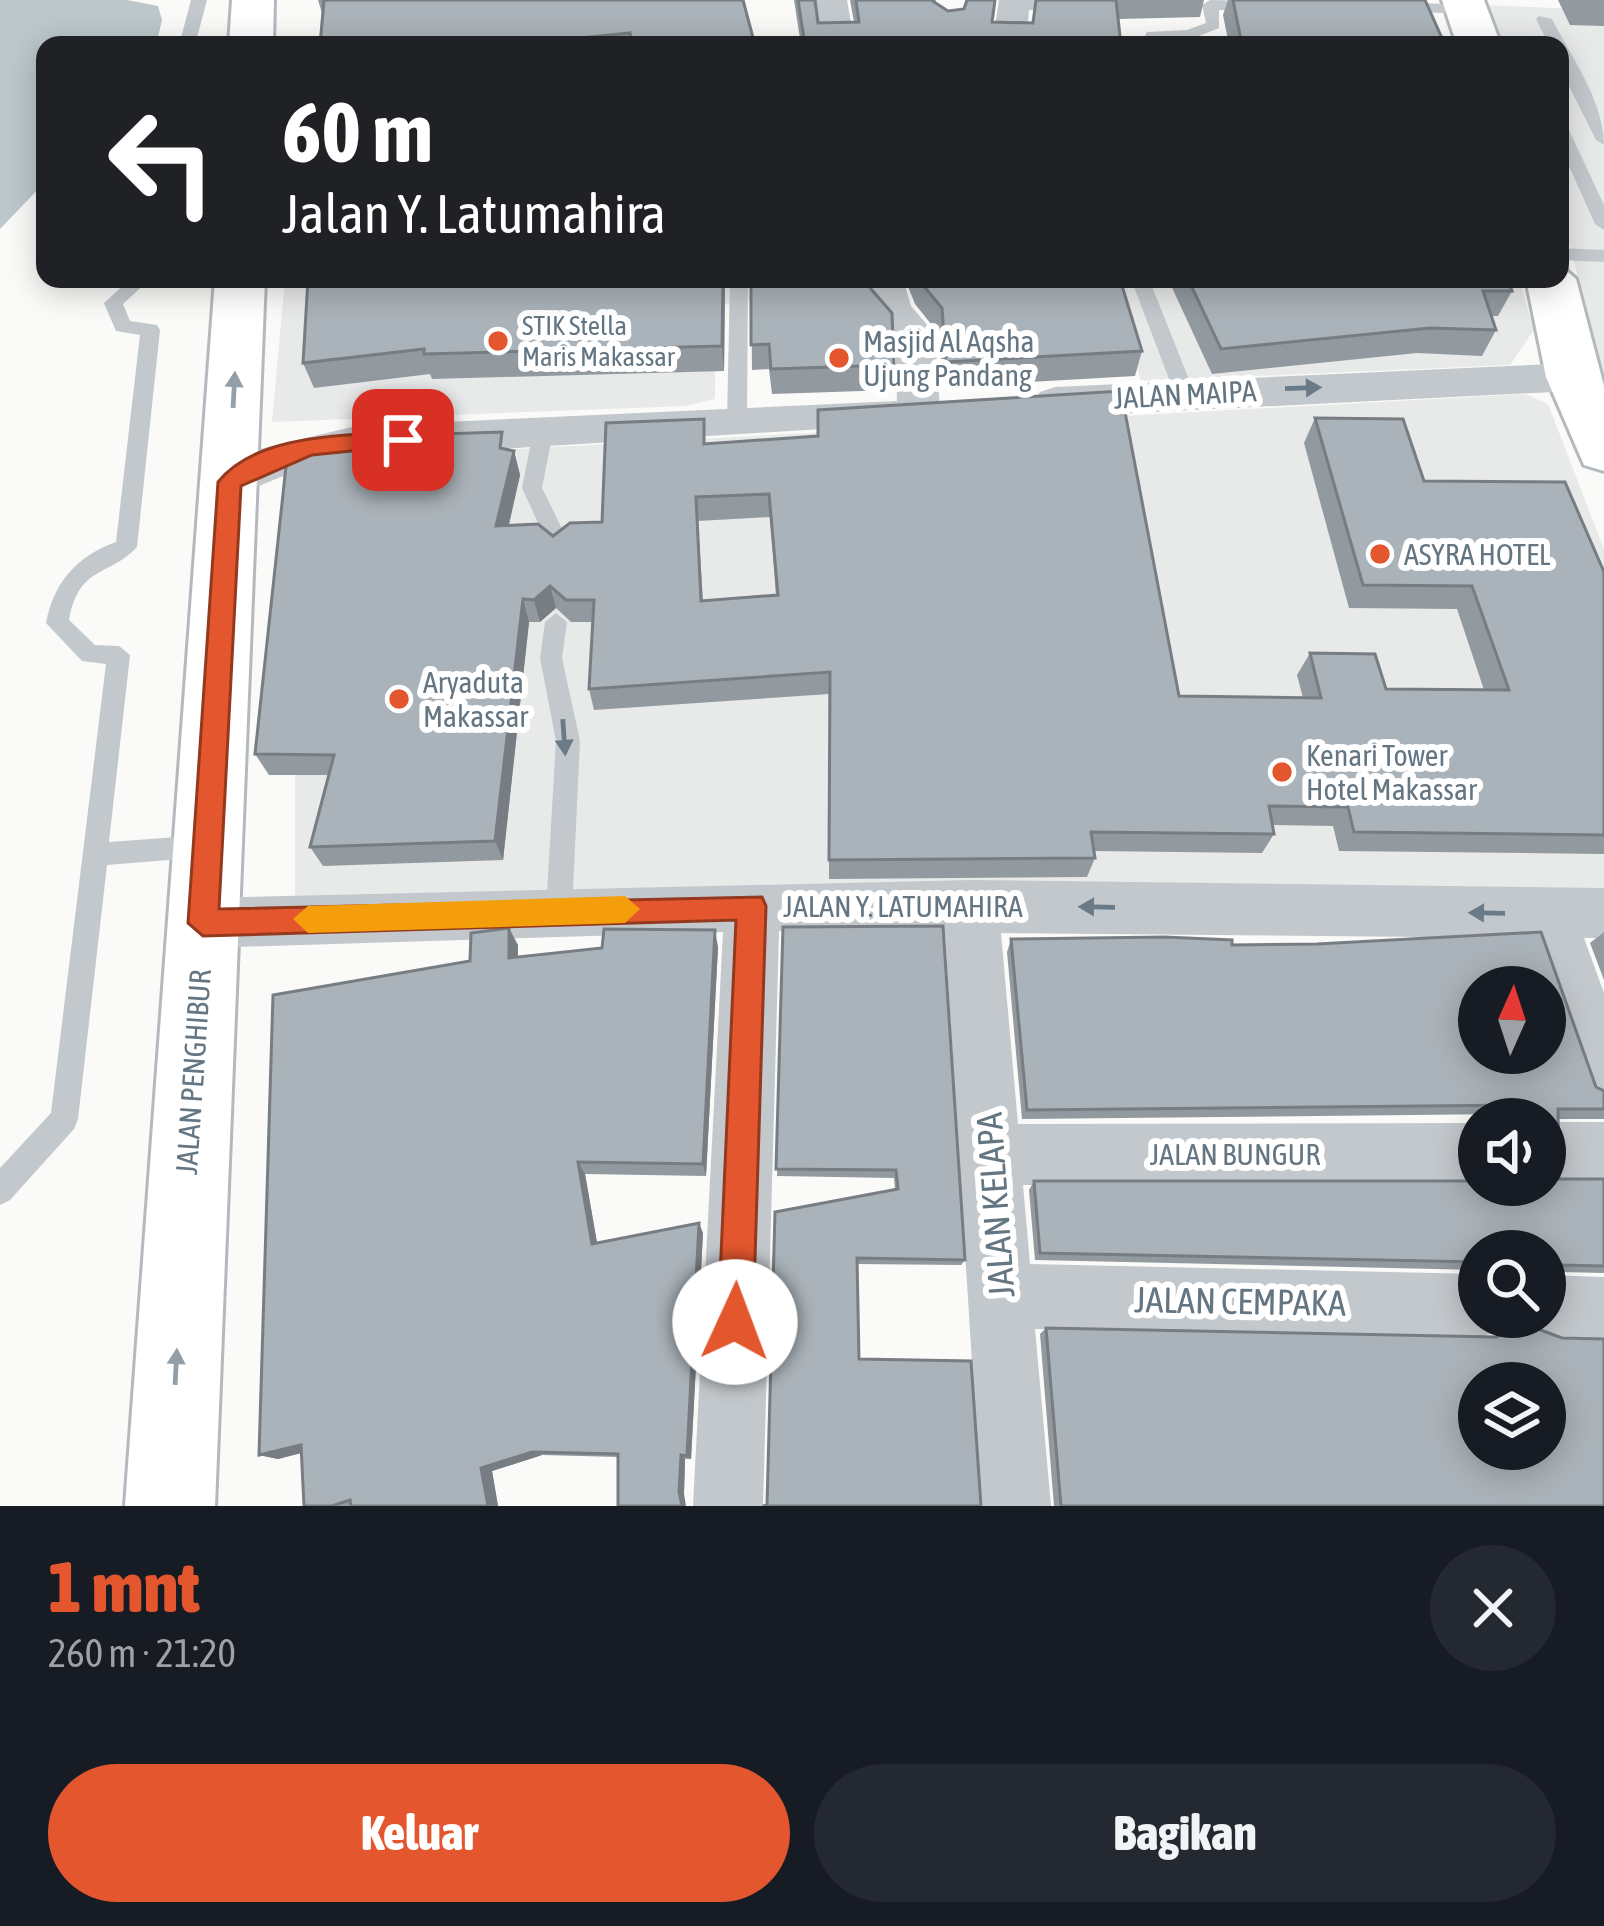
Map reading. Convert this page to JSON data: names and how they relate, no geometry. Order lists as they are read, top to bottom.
{
  "streets": {
    "main road": ["JALAN PENGHIBUR"],
    "street": [
      "JALAN MAIPA",
      "JALAN Y. LATUMAHIRA",
      "JALAN BUNGUR",
      "JALAN KELAPA",
      "JALAN CEMPAKA"
    ]
  },
  "crossings": [
    ["JALAN Y. LATUMAHIRA", "JALAN PENGHIBUR"],
    ["JALAN Y. LATUMAHIRA", "JALAN KELAPA"],
    ["JALAN BUNGUR", "JALAN KELAPA"],
    ["JALAN KELAPA", "JALAN CEMPAKA"]
  ],
  "one_way": ["JALAN MAIPA", "JALAN Y. LATUMAHIRA", "JALAN PENGHIBUR"],
  "places": [
    "STIK Stella Maris Makassar",
    "Masjid Al Aqsha Ujung Pandang",
    "ASYRA HOTEL",
    "Aryaduta Makassar",
    "Kenari Tower Hotel Makassar"
  ],
  "north": "top",
  "page": {
    "turn": ["60 m", "Jalan Y. Latumahira"],
    "heading": ["1 mnt", "260 m · 21:20"],
    "buttons": ["Keluar", "Bagikan"]
  }
}
